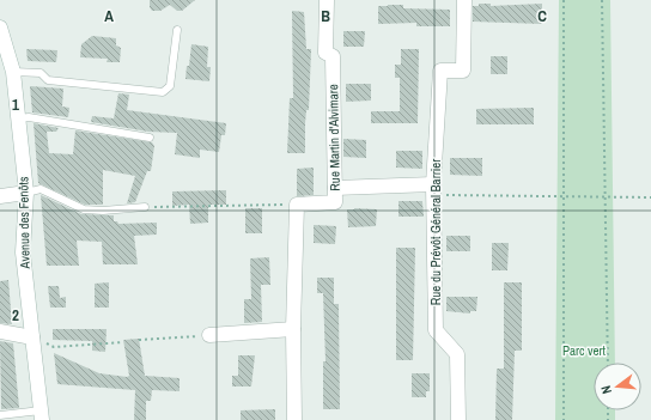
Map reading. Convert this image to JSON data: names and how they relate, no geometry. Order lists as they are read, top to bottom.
{
  "streets": {
    "street": ["Rue Martin d'Alvimare", "Avenue des Fenôts", "Rue du Prévôt Général Barrier"]
  },
  "parks": ["Parc vert"],
  "north": "left",
  "grid": {
    "columns": ["A", "B", "C"],
    "rows": ["1", "2"]
  }
}
